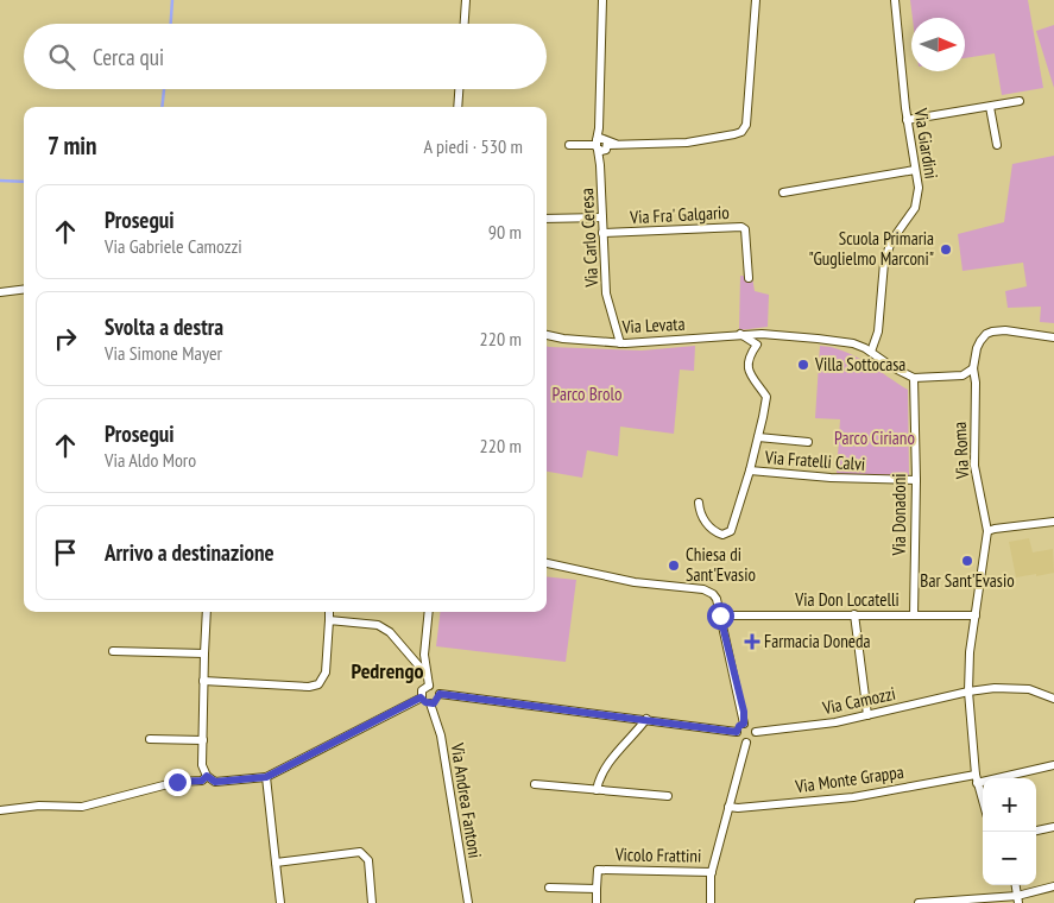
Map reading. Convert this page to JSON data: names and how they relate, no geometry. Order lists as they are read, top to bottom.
{
  "streets": {
    "street": [
      "Via Giardini",
      "Via Fra' Galgario",
      "Via Carlo Ceresa",
      "Via Levata",
      "Via Roma",
      "Via Fratelli Calvi",
      "Via Donadoni",
      "Via Don Locatelli",
      "Via Camozzi",
      "Via Monte Grappa",
      "Via Andrea Fantoni",
      "Vicolo Frattini"
    ]
  },
  "crossings": [
    ["Via Giardini", "Via Levata"],
    ["Via Fra' Galgario", "Via Carlo Ceresa"],
    ["Via Carlo Ceresa", "Via Levata"],
    ["Via Levata", "Via Donadoni"],
    ["Via Roma", "Via Don Locatelli"],
    ["Via Roma", "Via Camozzi"],
    ["Via Roma", "Via Monte Grappa"],
    ["Via Fratelli Calvi", "Via Donadoni"],
    ["Via Donadoni", "Via Don Locatelli"]
  ],
  "districts": ["Pedrengo"],
  "parks": ["Parco Brolo", "Parco Ciriano"],
  "places": {
    "other": [
      "Scuola Primaria \"Guglielmo Marconi\"",
      "Villa Sottocasa",
      "Bar Sant'Evasio",
      "Chiesa di Sant'Evasio"
    ],
    "health": ["Farmacia Doneda"]
  },
  "north": "right",
  "page": {
    "search": "Cerca qui",
    "heading": ["7 min", "A piedi · 530 m"],
    "list": [
      ["Prosegui", "Via Gabriele Camozzi", "90 m"],
      ["Svolta a destra", "Via Simone Mayer", "220 m"],
      ["Prosegui", "Via Aldo Moro", "220 m"],
      "Arrivo a destinazione"
    ],
    "map_buttons": ["+", "−"]
  }
}
